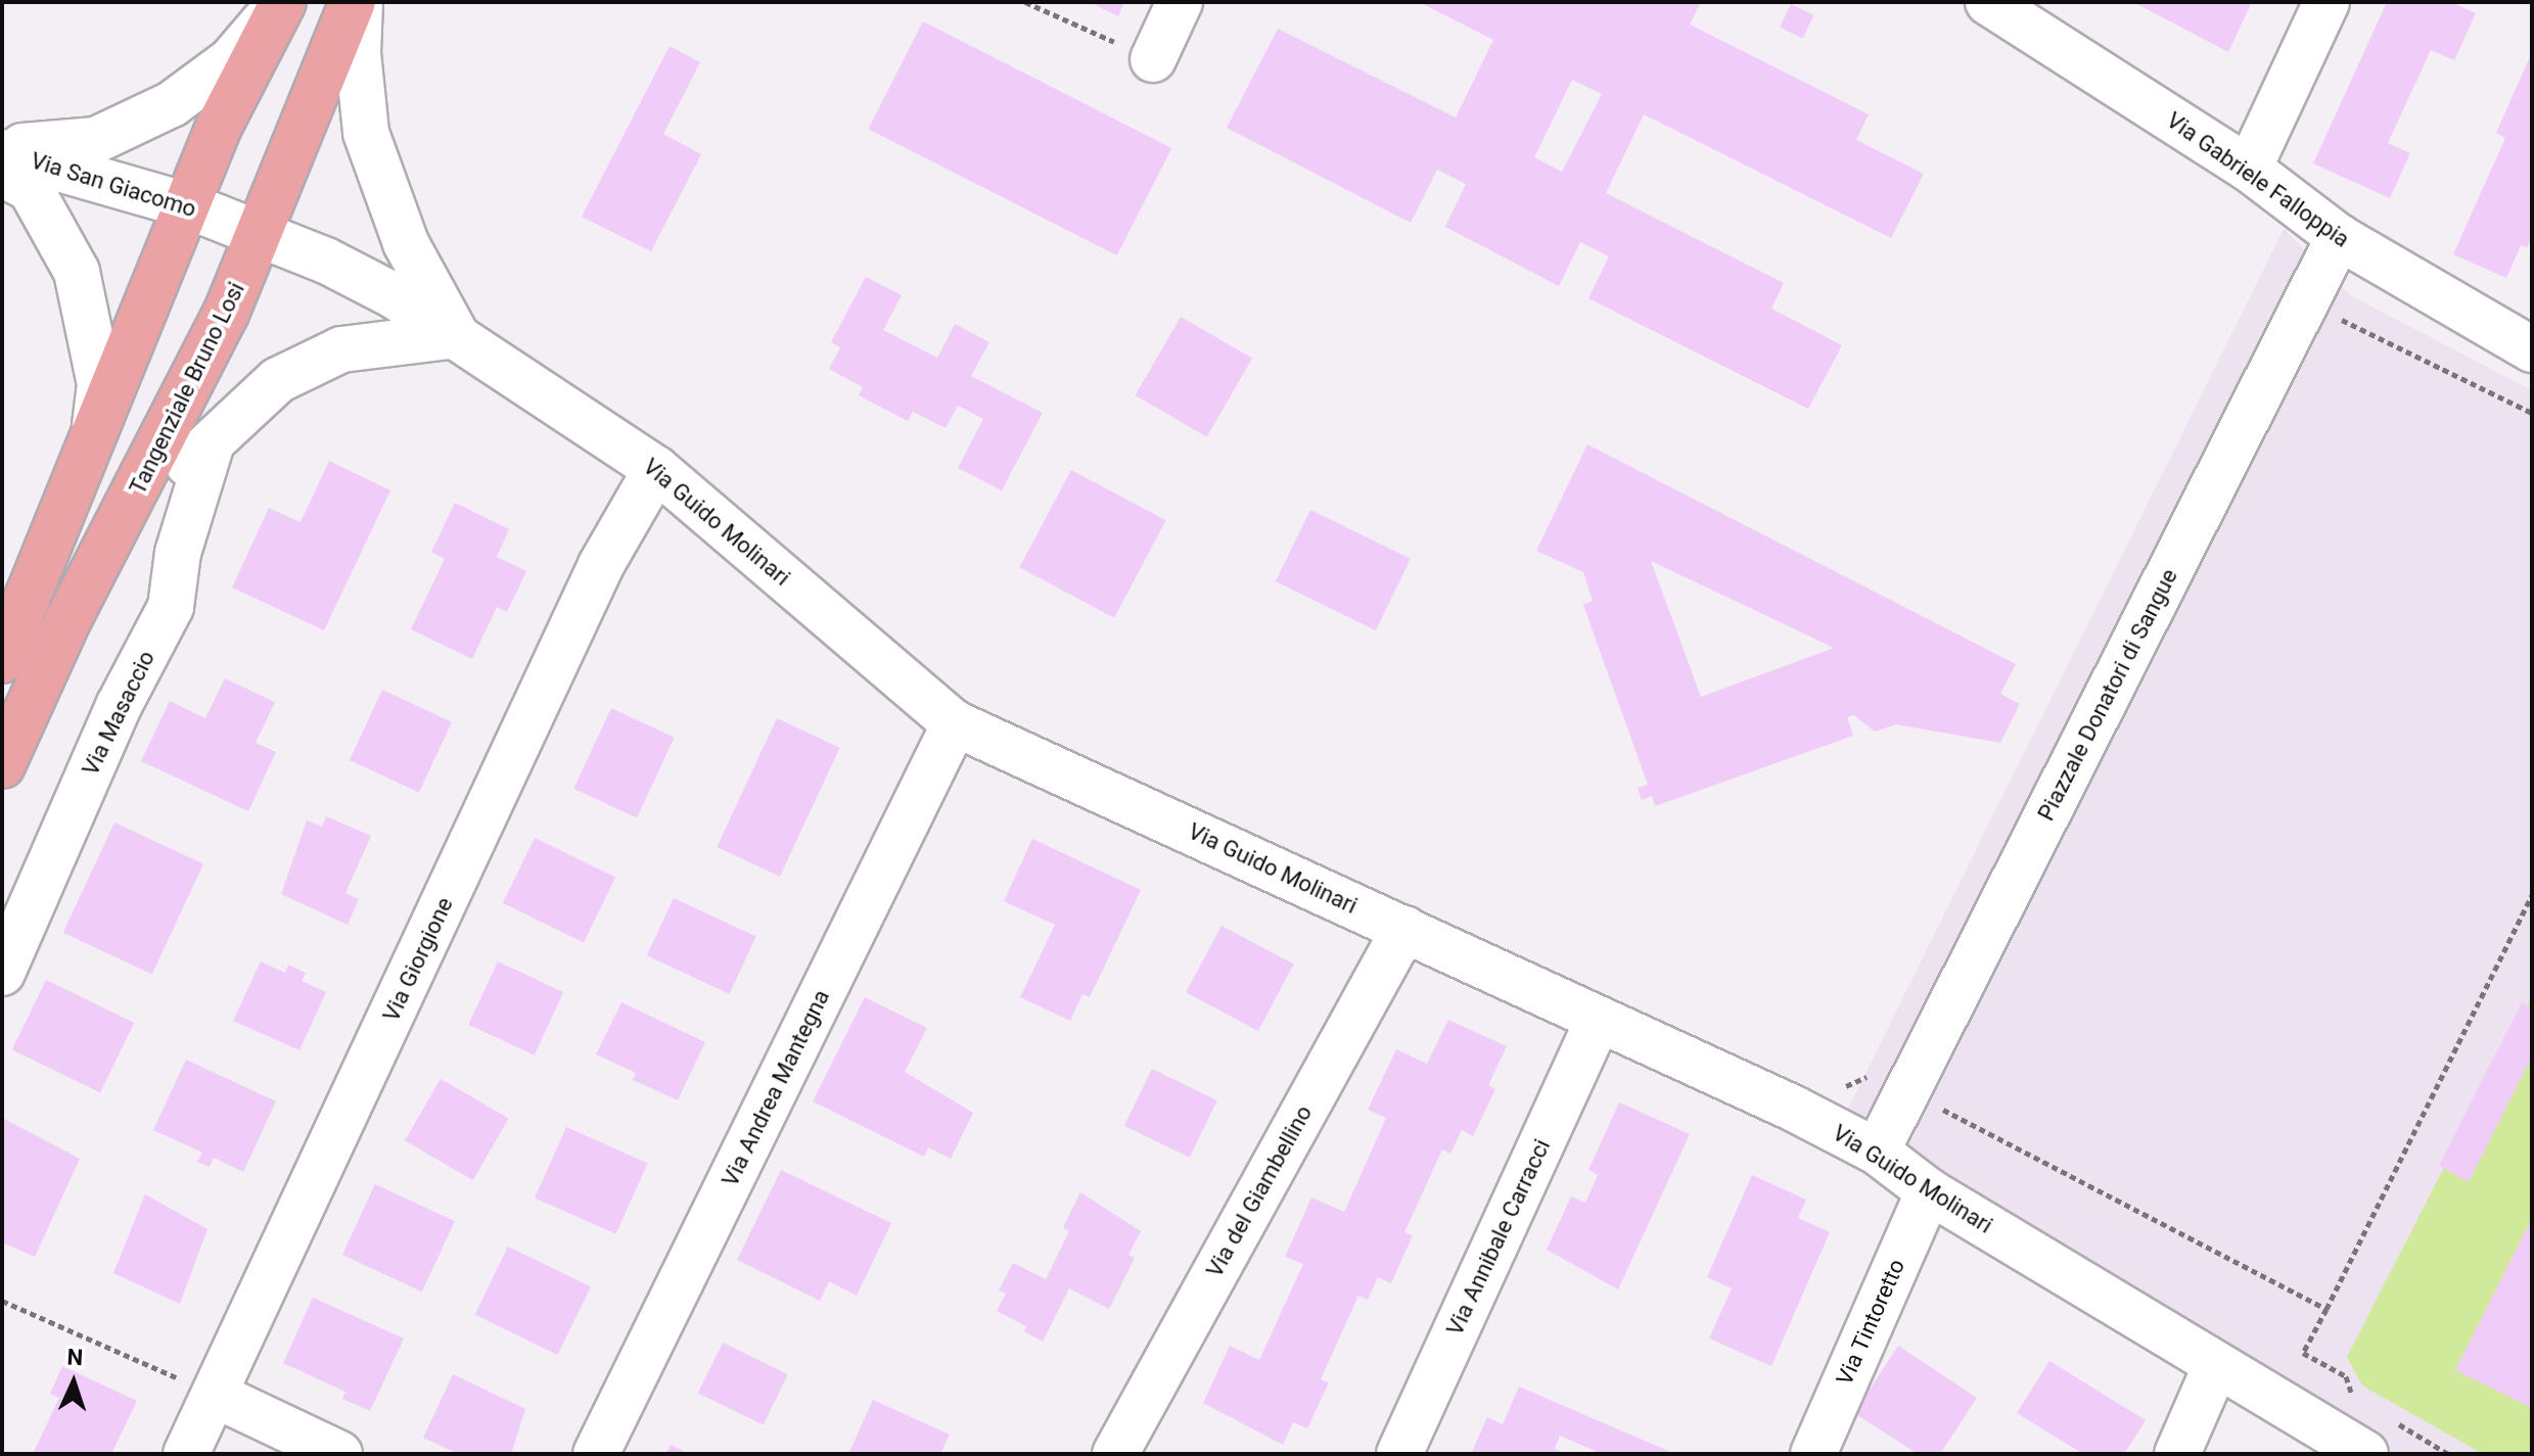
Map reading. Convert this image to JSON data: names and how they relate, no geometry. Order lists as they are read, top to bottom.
{
  "streets": {
    "main road": ["Tangenziale Bruno Losi"],
    "street": [
      "Via Gabriele Falloppia",
      "Via San Giacomo",
      "Via Guido Molinari",
      "Piazzale Donatori di Sangue",
      "Via Masaccio",
      "Via Giorgione",
      "Via Andrea Mantegna",
      "Via del Giambellino",
      "Via Annibale Carracci",
      "Via Tintoretto"
    ]
  },
  "crossings": [
    ["Via Gabriele Falloppia", "Piazzale Donatori di Sangue"],
    ["Via San Giacomo", "Tangenziale Bruno Losi"],
    ["Via San Giacomo", "Via Guido Molinari"],
    ["Tangenziale Bruno Losi", "Via Guido Molinari"],
    ["Via Guido Molinari", "Piazzale Donatori di Sangue"],
    ["Via Guido Molinari", "Via Giorgione"],
    ["Via Guido Molinari", "Via Andrea Mantegna"],
    ["Via Guido Molinari", "Via del Giambellino"],
    ["Via Guido Molinari", "Via Annibale Carracci"],
    ["Via Guido Molinari", "Via Tintoretto"]
  ],
  "north": "top"
}
